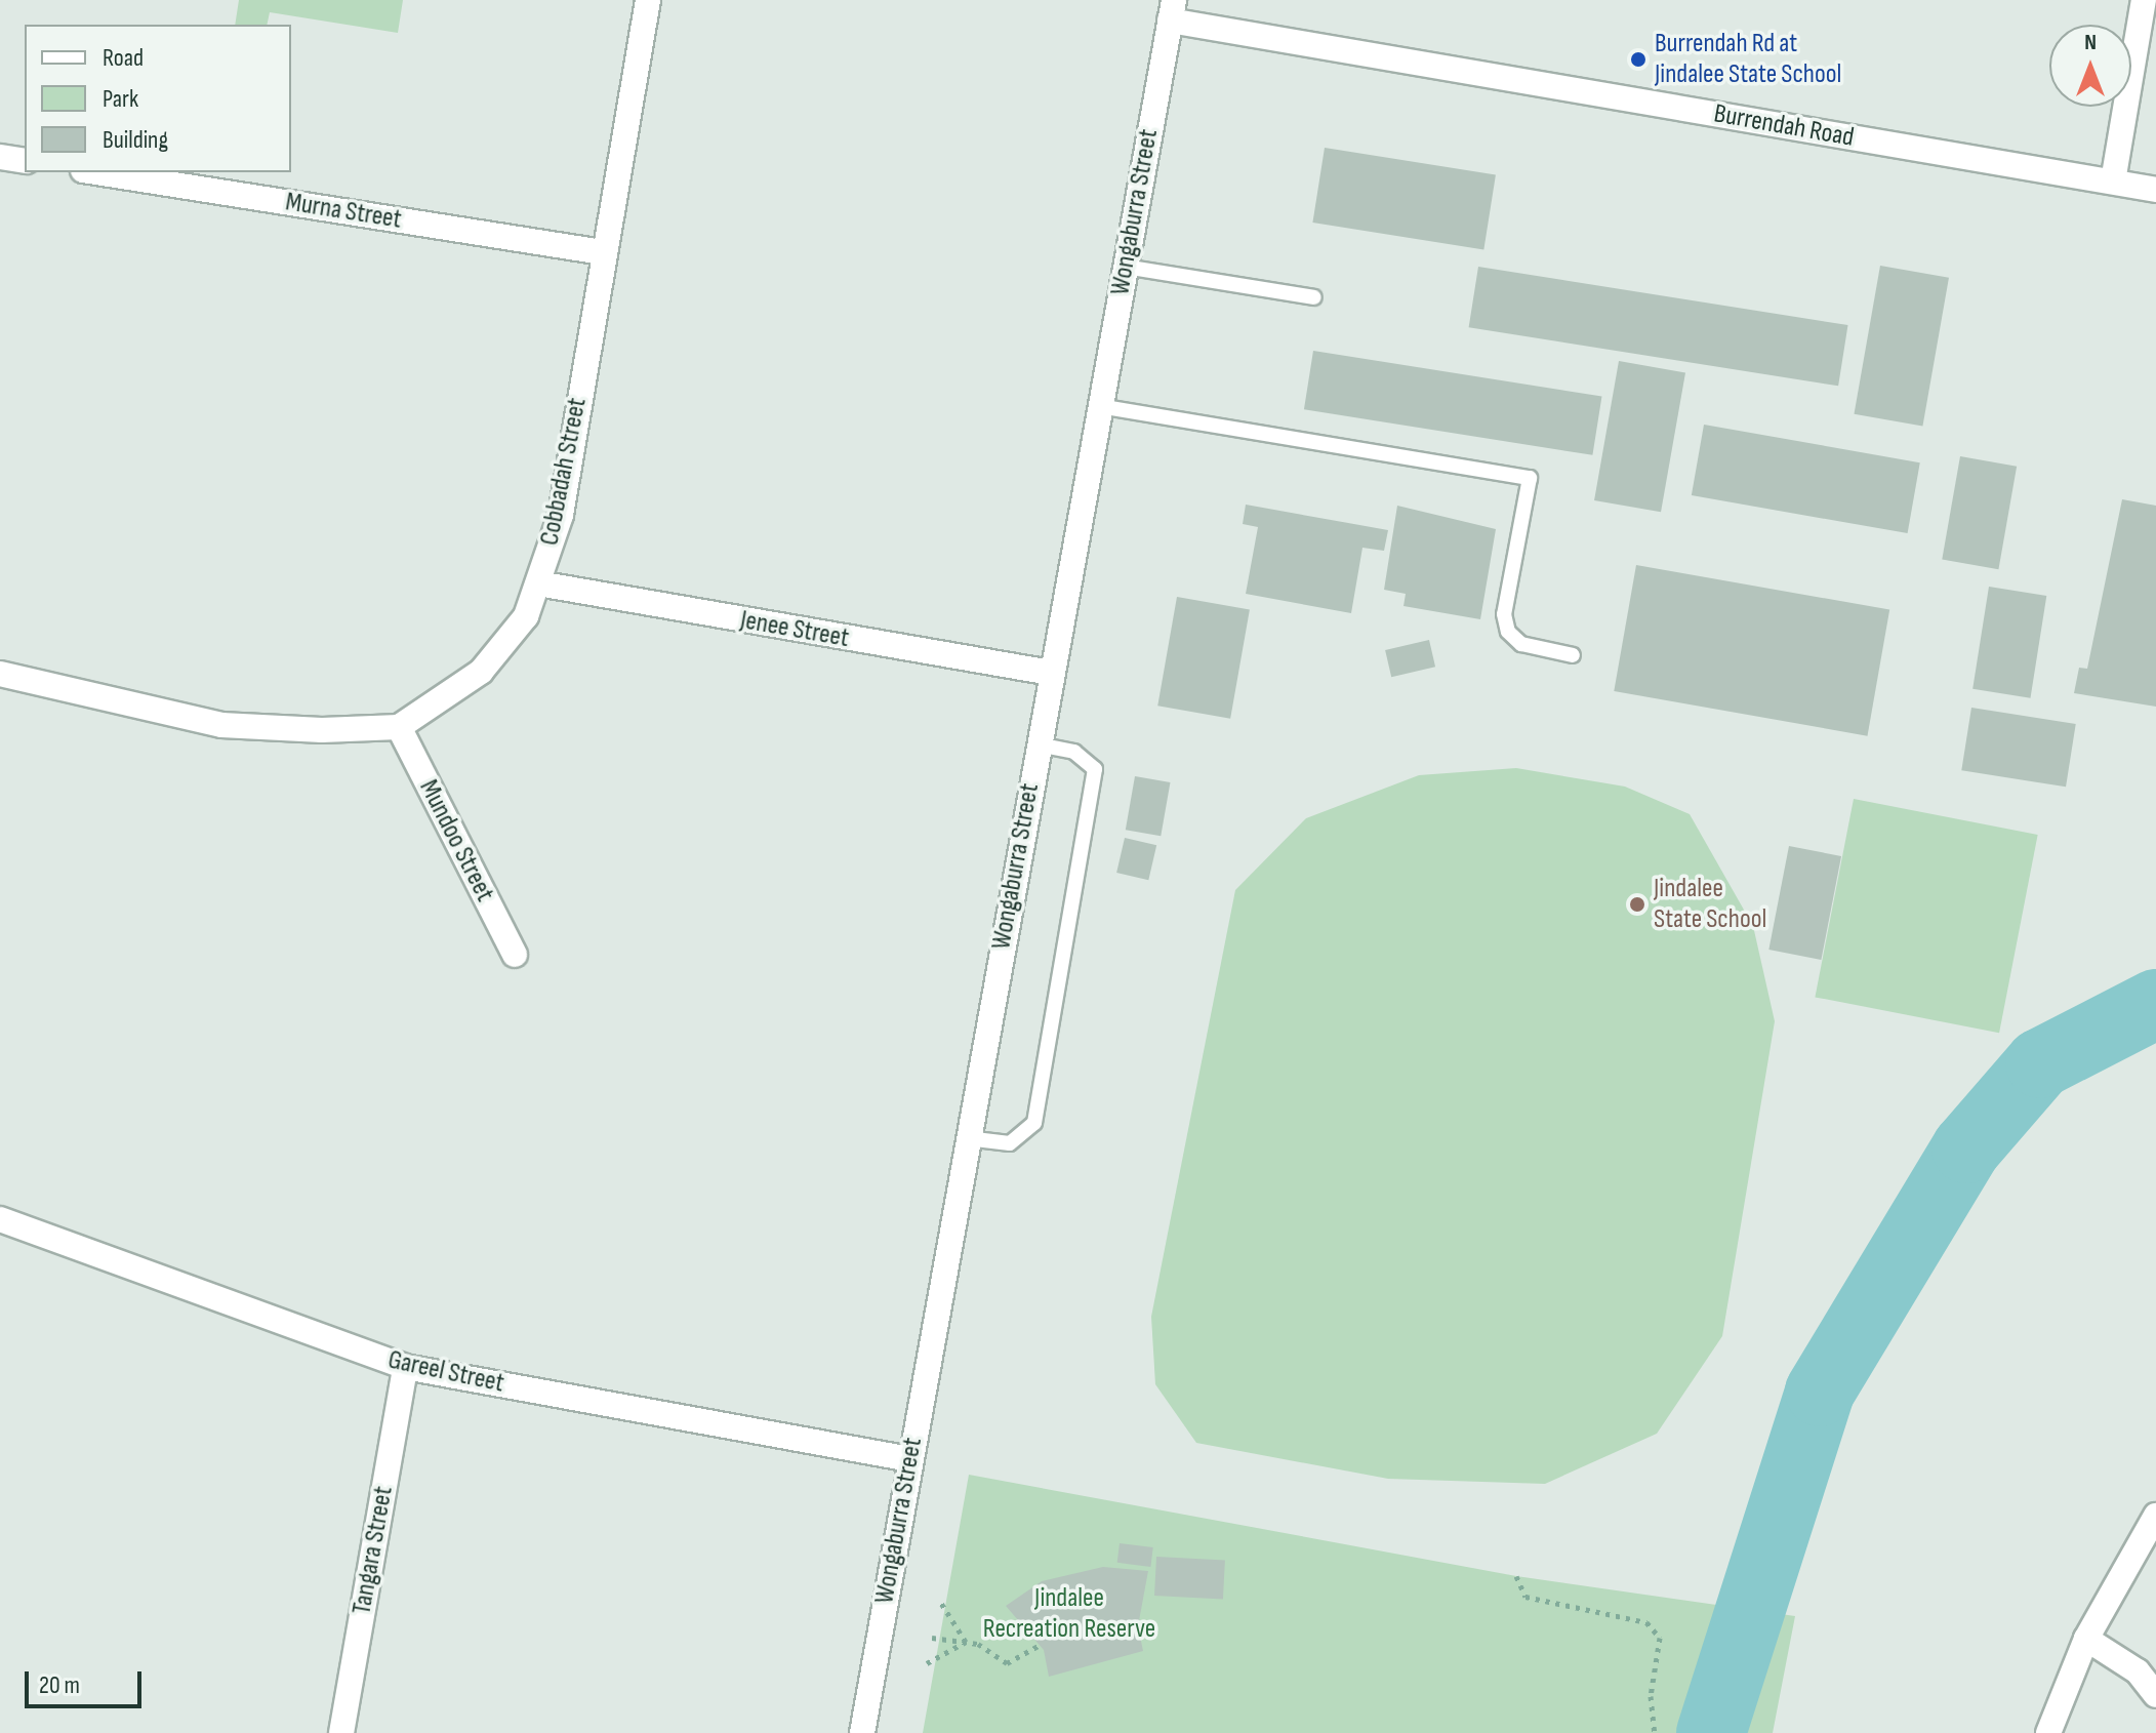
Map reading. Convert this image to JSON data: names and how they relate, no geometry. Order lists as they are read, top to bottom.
{
  "streets": {
    "street": [
      "Burrendah Road",
      "Murna Street",
      "Wongaburra Street",
      "Cobbadah Street",
      "Jenee Street",
      "Mundoo Street",
      "Gareel Street",
      "Tangara Street"
    ]
  },
  "crossings": [
    ["Burrendah Road", "Wongaburra Street"],
    ["Murna Street", "Cobbadah Street"],
    ["Wongaburra Street", "Jenee Street"],
    ["Wongaburra Street", "Gareel Street"],
    ["Cobbadah Street", "Jenee Street"],
    ["Cobbadah Street", "Mundoo Street"],
    ["Gareel Street", "Tangara Street"]
  ],
  "parks": ["Jindalee Recreation Reserve"],
  "places": ["Burrendah Rd at Jindalee State School", "Jindalee State School"],
  "legend": ["Road", "Park", "Building"],
  "scale_bar": "20 m",
  "north": "top"
}
